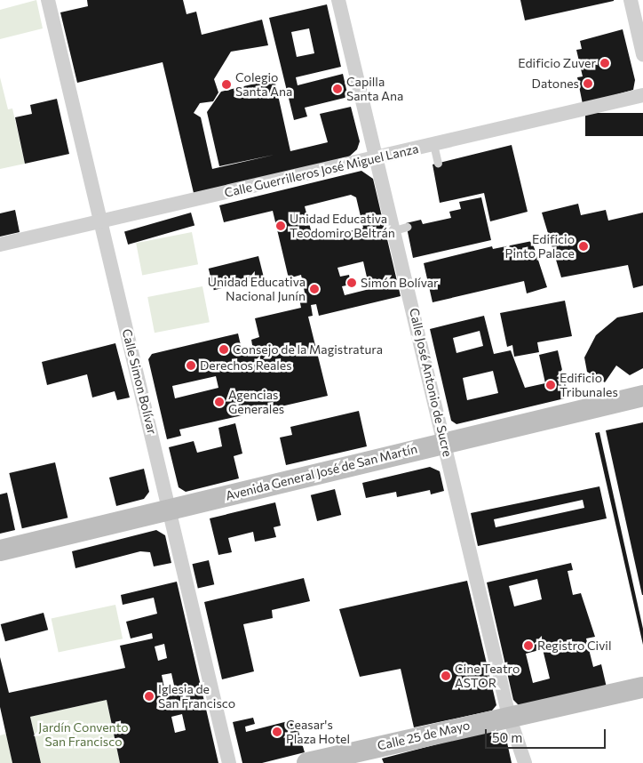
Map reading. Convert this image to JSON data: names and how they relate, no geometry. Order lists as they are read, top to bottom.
{
  "streets": {
    "main road": ["Avenida General José de San Martín", "Calle 25 de Mayo"],
    "street": ["Calle Guerrilleros José Miguel Lanza", "Calle Simon Bolívar", "Calle José Antonio de Sucre"]
  },
  "crossings": [
    ["Calle Guerrilleros José Miguel Lanza", "Calle Simon Bolívar"],
    ["Calle Guerrilleros José Miguel Lanza", "Calle José Antonio de Sucre"],
    ["Calle Simon Bolívar", "Avenida General José de San Martín"],
    ["Calle José Antonio de Sucre", "Avenida General José de San Martín"],
    ["Calle José Antonio de Sucre", "Calle 25 de Mayo"]
  ],
  "parks": ["Jardín Convento San Francisco"],
  "places": [
    "Edificio Zuver",
    "Datones",
    "Colegio Santa Ana",
    "Capilla Santa Ana",
    "Unidad Educativa Teodomiro Beltrán",
    "Edificio Pinto Palace",
    "Simón Bolívar",
    "Unidad Educativa Nacional Junín",
    "Consejo de la Magistratura",
    "Derechos Reales",
    "Edificio Tribunales",
    "Agencias Generales",
    "Registro Civil",
    "Cine Teatro ASTOR",
    "Iglesia de San Francisco",
    "Ceasar's Plaza Hotel"
  ],
  "scale_bar": "50 m"
}
